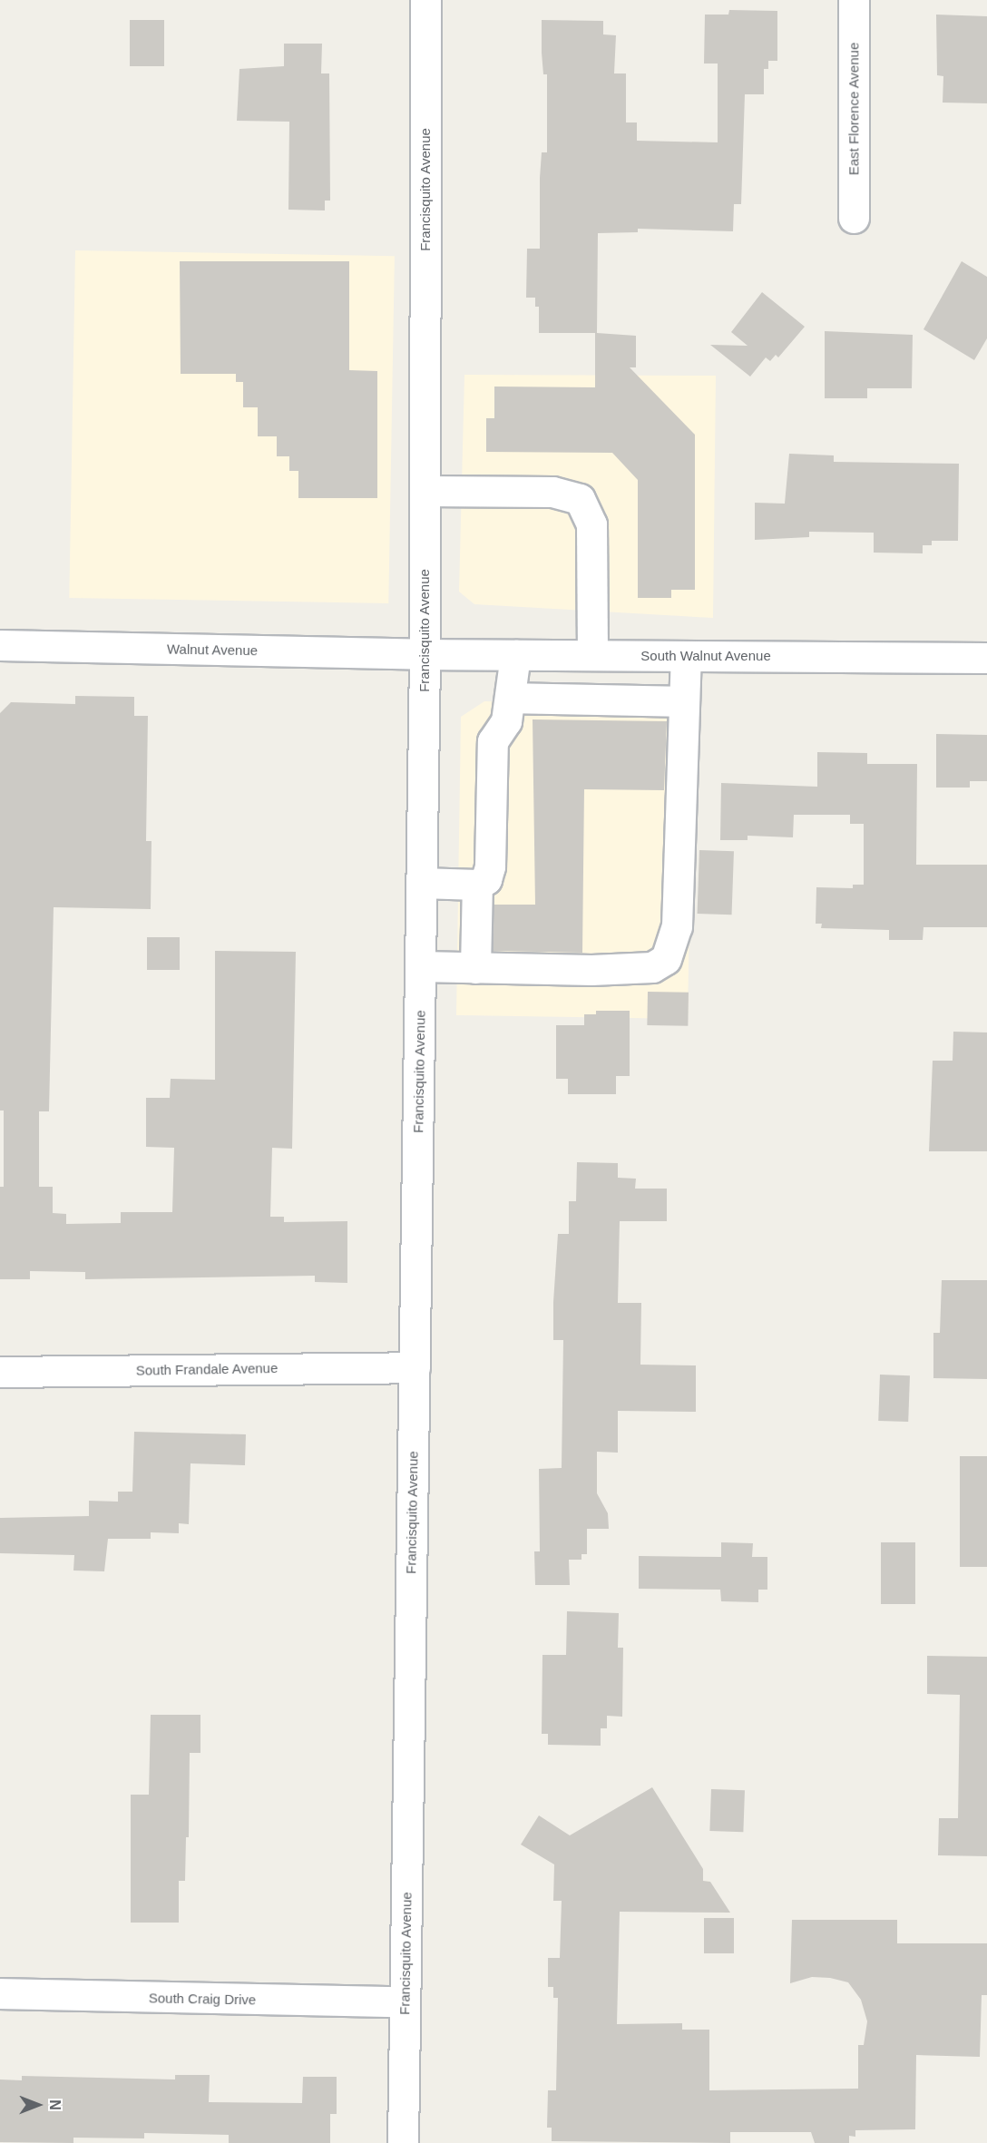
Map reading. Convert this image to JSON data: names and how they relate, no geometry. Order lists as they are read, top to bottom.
{
  "streets": {
    "street": [
      "East Florence Avenue",
      "Francisquito Avenue",
      "Walnut Avenue",
      "South Walnut Avenue",
      "South Frandale Avenue",
      "South Craig Drive"
    ]
  },
  "crossings": [
    ["Francisquito Avenue", "Walnut Avenue"],
    ["Francisquito Avenue", "South Walnut Avenue"],
    ["Francisquito Avenue", "South Frandale Avenue"],
    ["Francisquito Avenue", "South Craig Drive"],
    ["Walnut Avenue", "South Walnut Avenue"]
  ],
  "north": "right"
}
